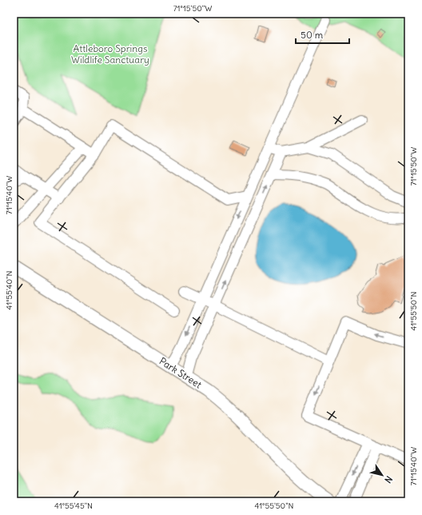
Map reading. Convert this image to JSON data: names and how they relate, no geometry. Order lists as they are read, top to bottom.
{
  "streets": {
    "main road": ["Park Street"]
  },
  "parks": ["Attleboro Springs Wildlife Sanctuary"],
  "scale_bar": "50 m",
  "north": "bottom right",
  "coordinates": [
    "71°15'50\"W",
    "71°15'40\"W",
    "41°55'40\"N",
    "41°55'50\"N",
    "41°55'45\"N"
  ]
}
